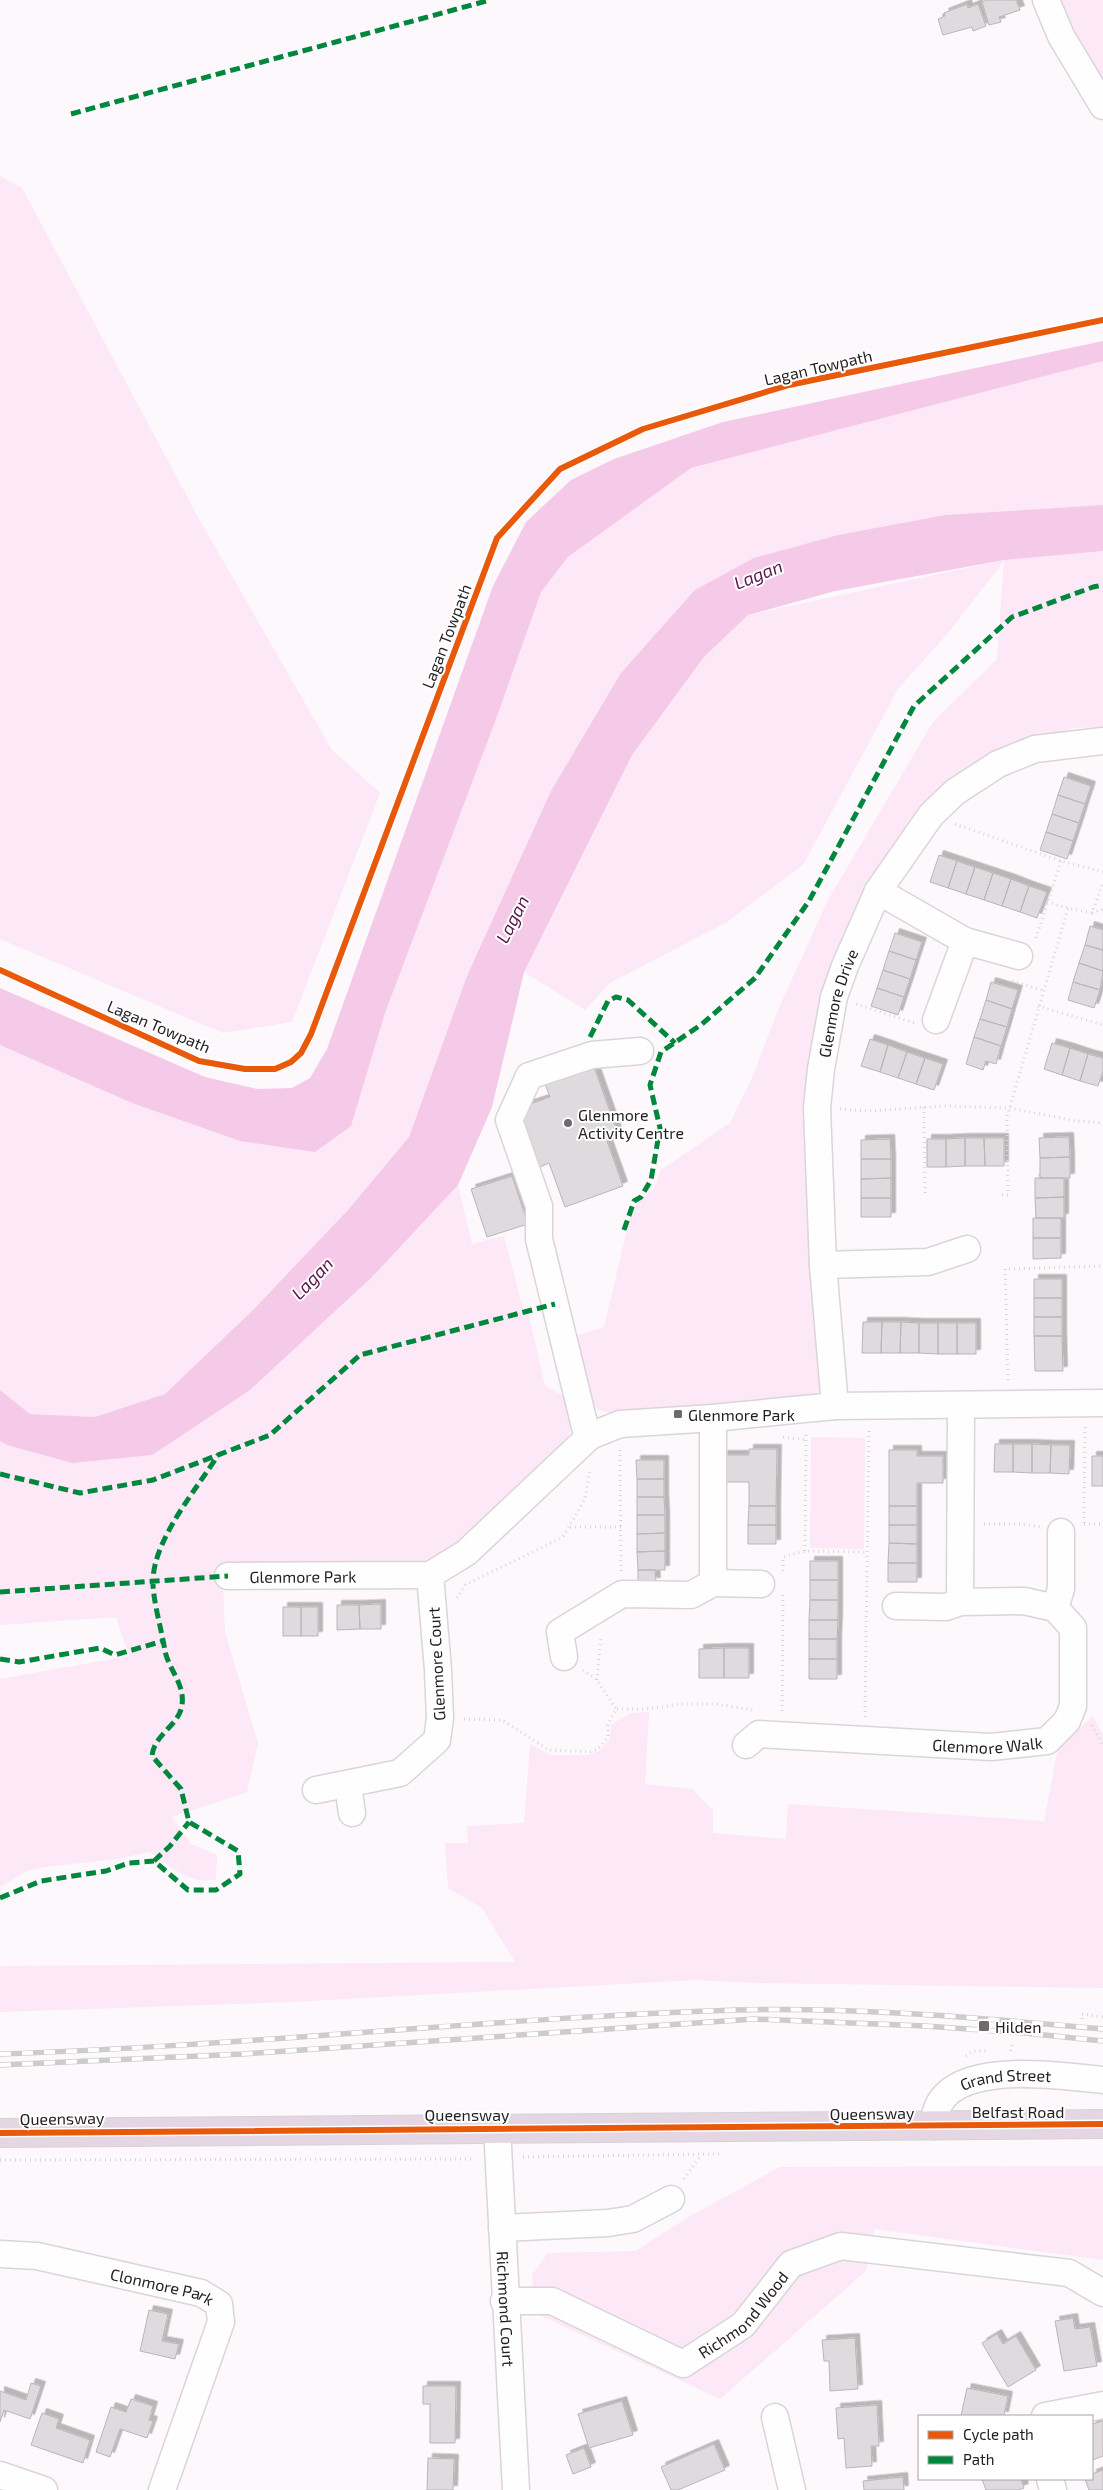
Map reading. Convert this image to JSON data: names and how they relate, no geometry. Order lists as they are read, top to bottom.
{
  "streets": {
    "highway": ["Belfast Road", "Queensway"],
    "street": [
      "Glenmore Drive",
      "Glenmore Park",
      "Glenmore Court",
      "Glenmore Walk",
      "Grand Street",
      "Clonmore Park",
      "Richmond Court",
      "Richmond Wood"
    ],
    "cycle path": ["Lagan Towpath"]
  },
  "crossings": [
    ["Glenmore Park", "Glenmore Court"],
    ["Grand Street", "Belfast Road"],
    ["Grand Street", "Queensway"],
    ["Belfast Road", "Queensway"],
    ["Queensway", "Richmond Court"],
    ["Richmond Court", "Richmond Wood"]
  ],
  "water": ["Lagan"],
  "places": {
    "other": ["Glenmore Activity Centre"],
    "transit": ["Glenmore Park", "Hilden"]
  },
  "legend": ["Cycle path", "Path"]
}
